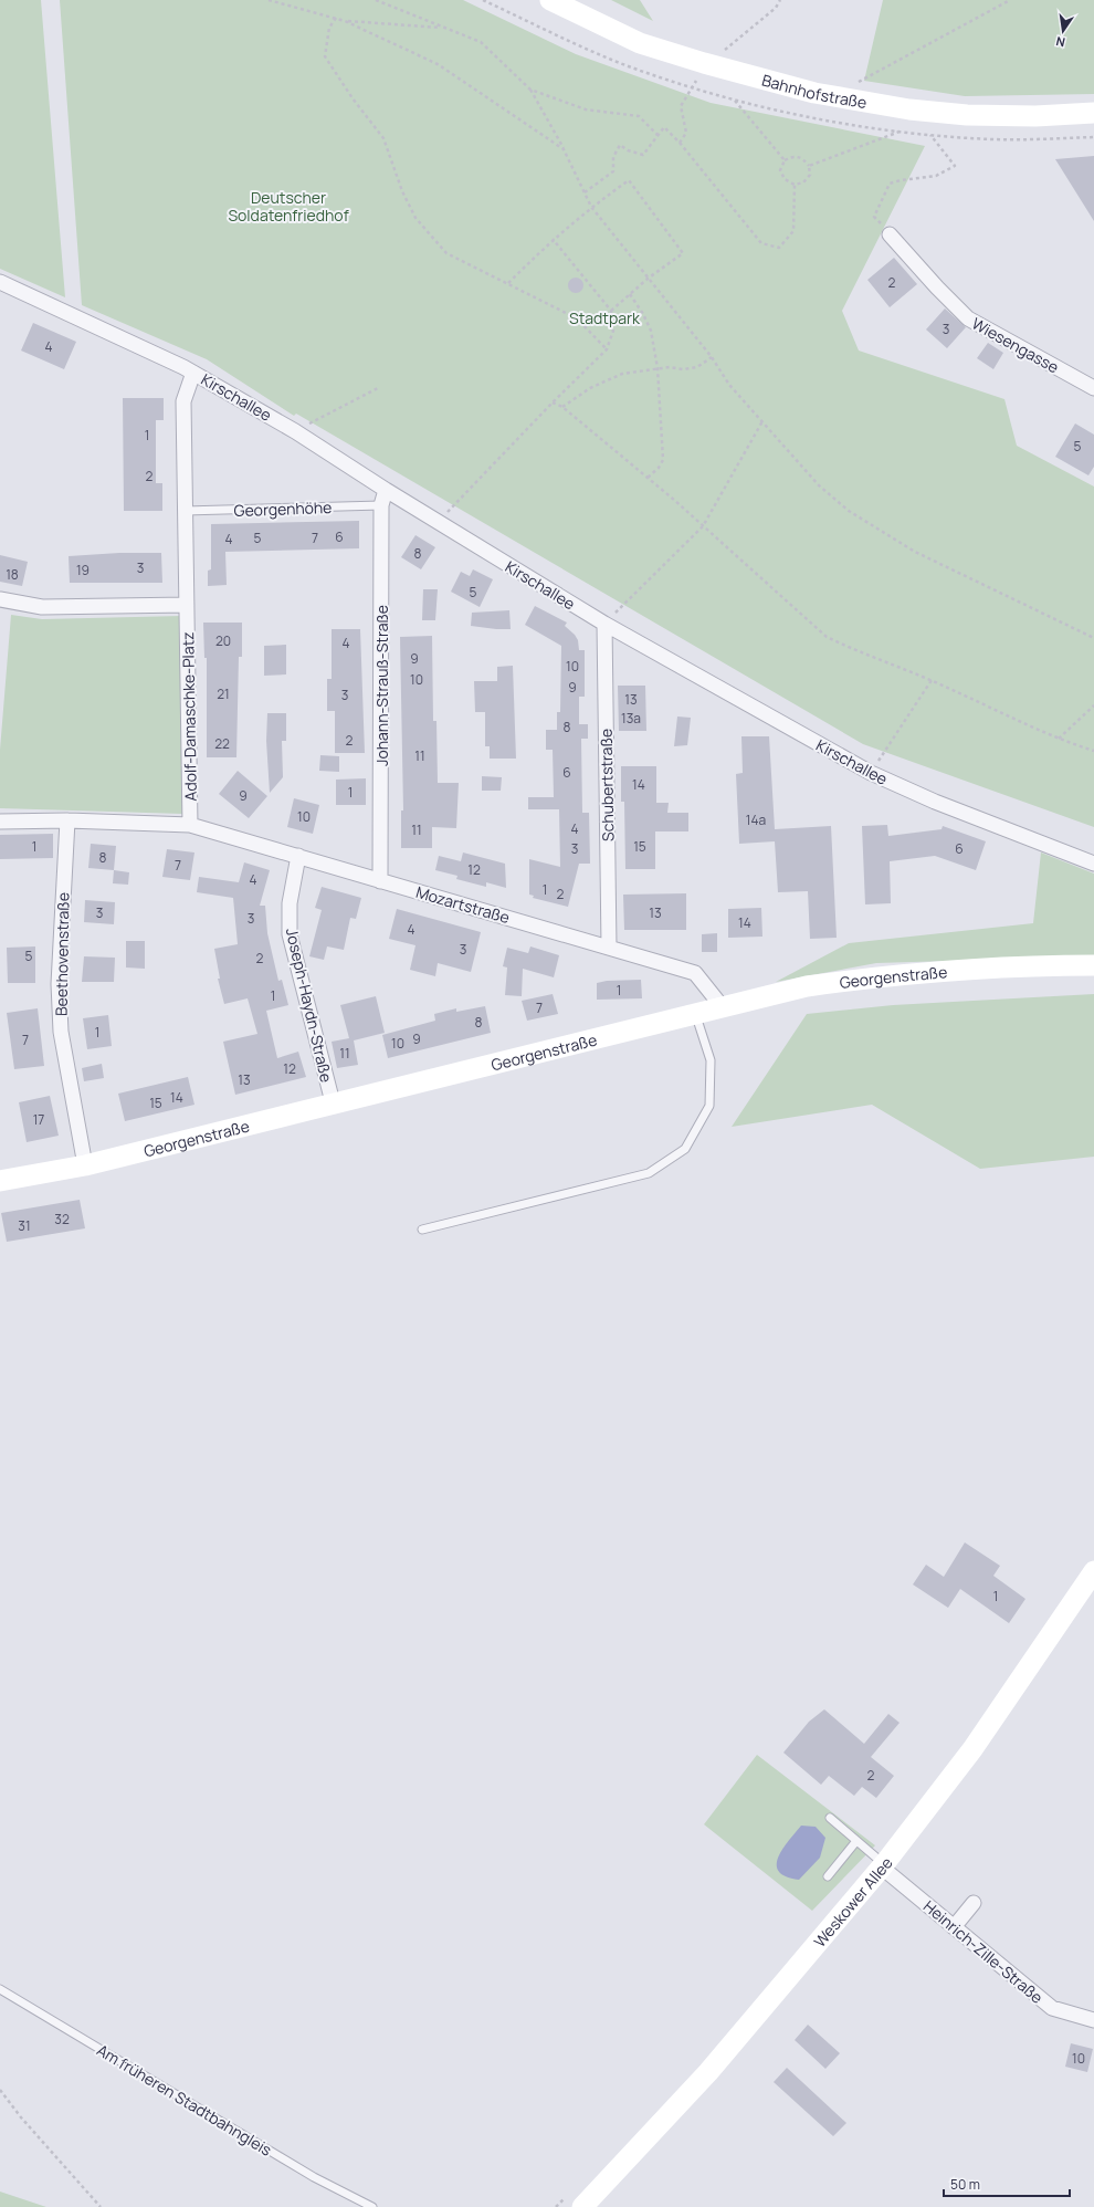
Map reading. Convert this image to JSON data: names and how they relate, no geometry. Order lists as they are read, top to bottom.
{
  "streets": {
    "main road": ["Bahnhofstraße", "Georgenstraße", "Weskower Allee"],
    "street": [
      "Wiesengasse",
      "Kirschallee",
      "Johann-Strauß-Straße",
      "Adolf-Damaschke-Platz",
      "Schubertstraße",
      "Mozartstraße",
      "Beethovenstraße",
      "Joseph-Haydn-Straße",
      "Heinrich-Zille-Straße"
    ],
    "lane": ["Georgenhöhe", "Am früheren Stadtbahngleis"]
  },
  "crossings": [
    ["Kirschallee", "Johann-Strauß-Straße"],
    ["Kirschallee", "Schubertstraße"],
    ["Georgenhöhe", "Johann-Strauß-Straße"],
    ["Johann-Strauß-Straße", "Mozartstraße"],
    ["Adolf-Damaschke-Platz", "Mozartstraße"],
    ["Adolf-Damaschke-Platz", "Beethovenstraße"],
    ["Schubertstraße", "Mozartstraße"],
    ["Mozartstraße", "Georgenstraße"],
    ["Mozartstraße", "Joseph-Haydn-Straße"],
    ["Beethovenstraße", "Georgenstraße"],
    ["Georgenstraße", "Joseph-Haydn-Straße"],
    ["Weskower Allee", "Heinrich-Zille-Straße"]
  ],
  "parks": ["Deutscher Soldatenfriedhof", "Stadtpark"],
  "house_numbers": [
    "2",
    "3",
    "4",
    "1",
    "5",
    "2",
    "6",
    "5",
    "7",
    "4",
    "8",
    "3",
    "19",
    "18",
    "5",
    "20",
    "4",
    "9",
    "10",
    "10",
    "9",
    "21",
    "3",
    "13",
    "13a",
    "8",
    "2",
    "22",
    "11",
    "6",
    "14",
    "1",
    "9",
    "10",
    "14a",
    "4",
    "11",
    "1",
    "15",
    "3",
    "6",
    "8",
    "7",
    "12",
    "4",
    "1",
    "2",
    "3",
    "13",
    "3",
    "14",
    "4",
    "3",
    "5",
    "2",
    "1",
    "1",
    "7",
    "8",
    "1",
    "9",
    "7",
    "10",
    "11",
    "12",
    "13",
    "14",
    "15",
    "17",
    "32",
    "31",
    "1",
    "2",
    "10"
  ],
  "scale_bar": "50 m",
  "north": "bottom"
}
